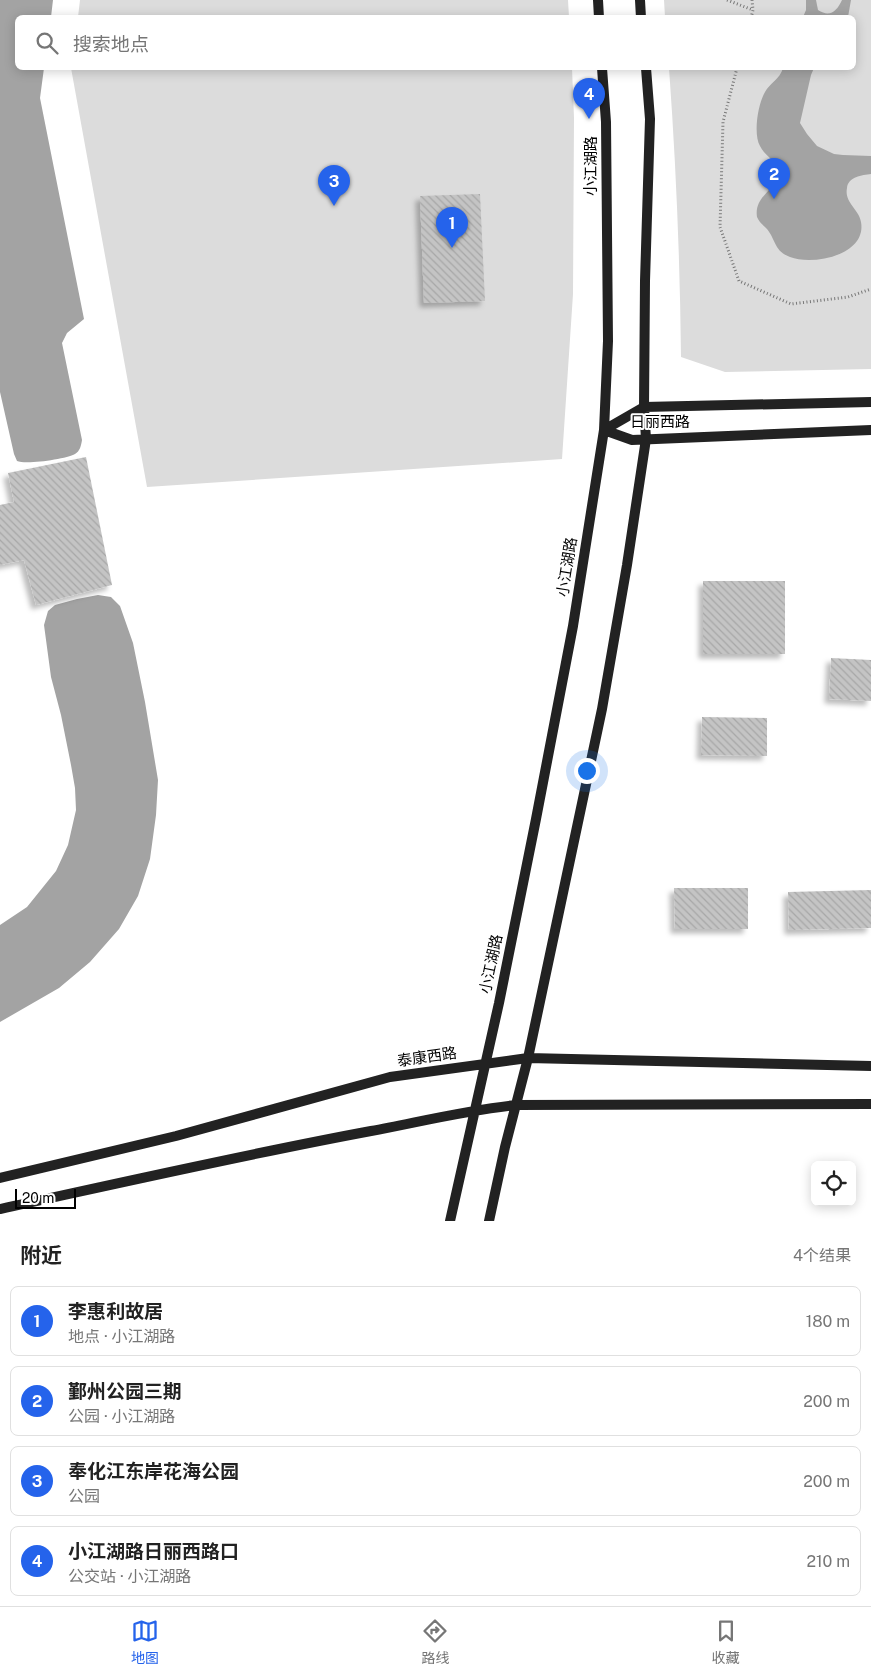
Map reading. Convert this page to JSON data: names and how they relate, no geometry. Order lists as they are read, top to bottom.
{
  "streets": {
    "main road": ["小江湖路", "日丽西路", "泰康西路"]
  },
  "crossings": [
    ["小江湖路", "日丽西路"],
    ["小江湖路", "泰康西路"]
  ],
  "scale_bar": "20 m",
  "page": {
    "search": "搜索地点",
    "pins": [
      "4",
      "2",
      "3",
      "1"
    ],
    "scale": "20 m",
    "heading": ["附近", "4个结果"],
    "list": [
      {
        "mark": "1",
        "name": "李惠利故居",
        "note": "地点 · 小江湖路",
        "value": "180 m"
      },
      {
        "mark": "2",
        "name": "鄞州公园三期",
        "note": "公园 · 小江湖路",
        "value": "200 m"
      },
      {
        "mark": "3",
        "name": "奉化江东岸花海公园",
        "note": "公园",
        "value": "200 m"
      },
      {
        "mark": "4",
        "name": "小江湖路日丽西路口",
        "note": "公交站 · 小江湖路",
        "value": "210 m"
      }
    ],
    "nav": ["地图", "路线", "收藏"]
  }
}
